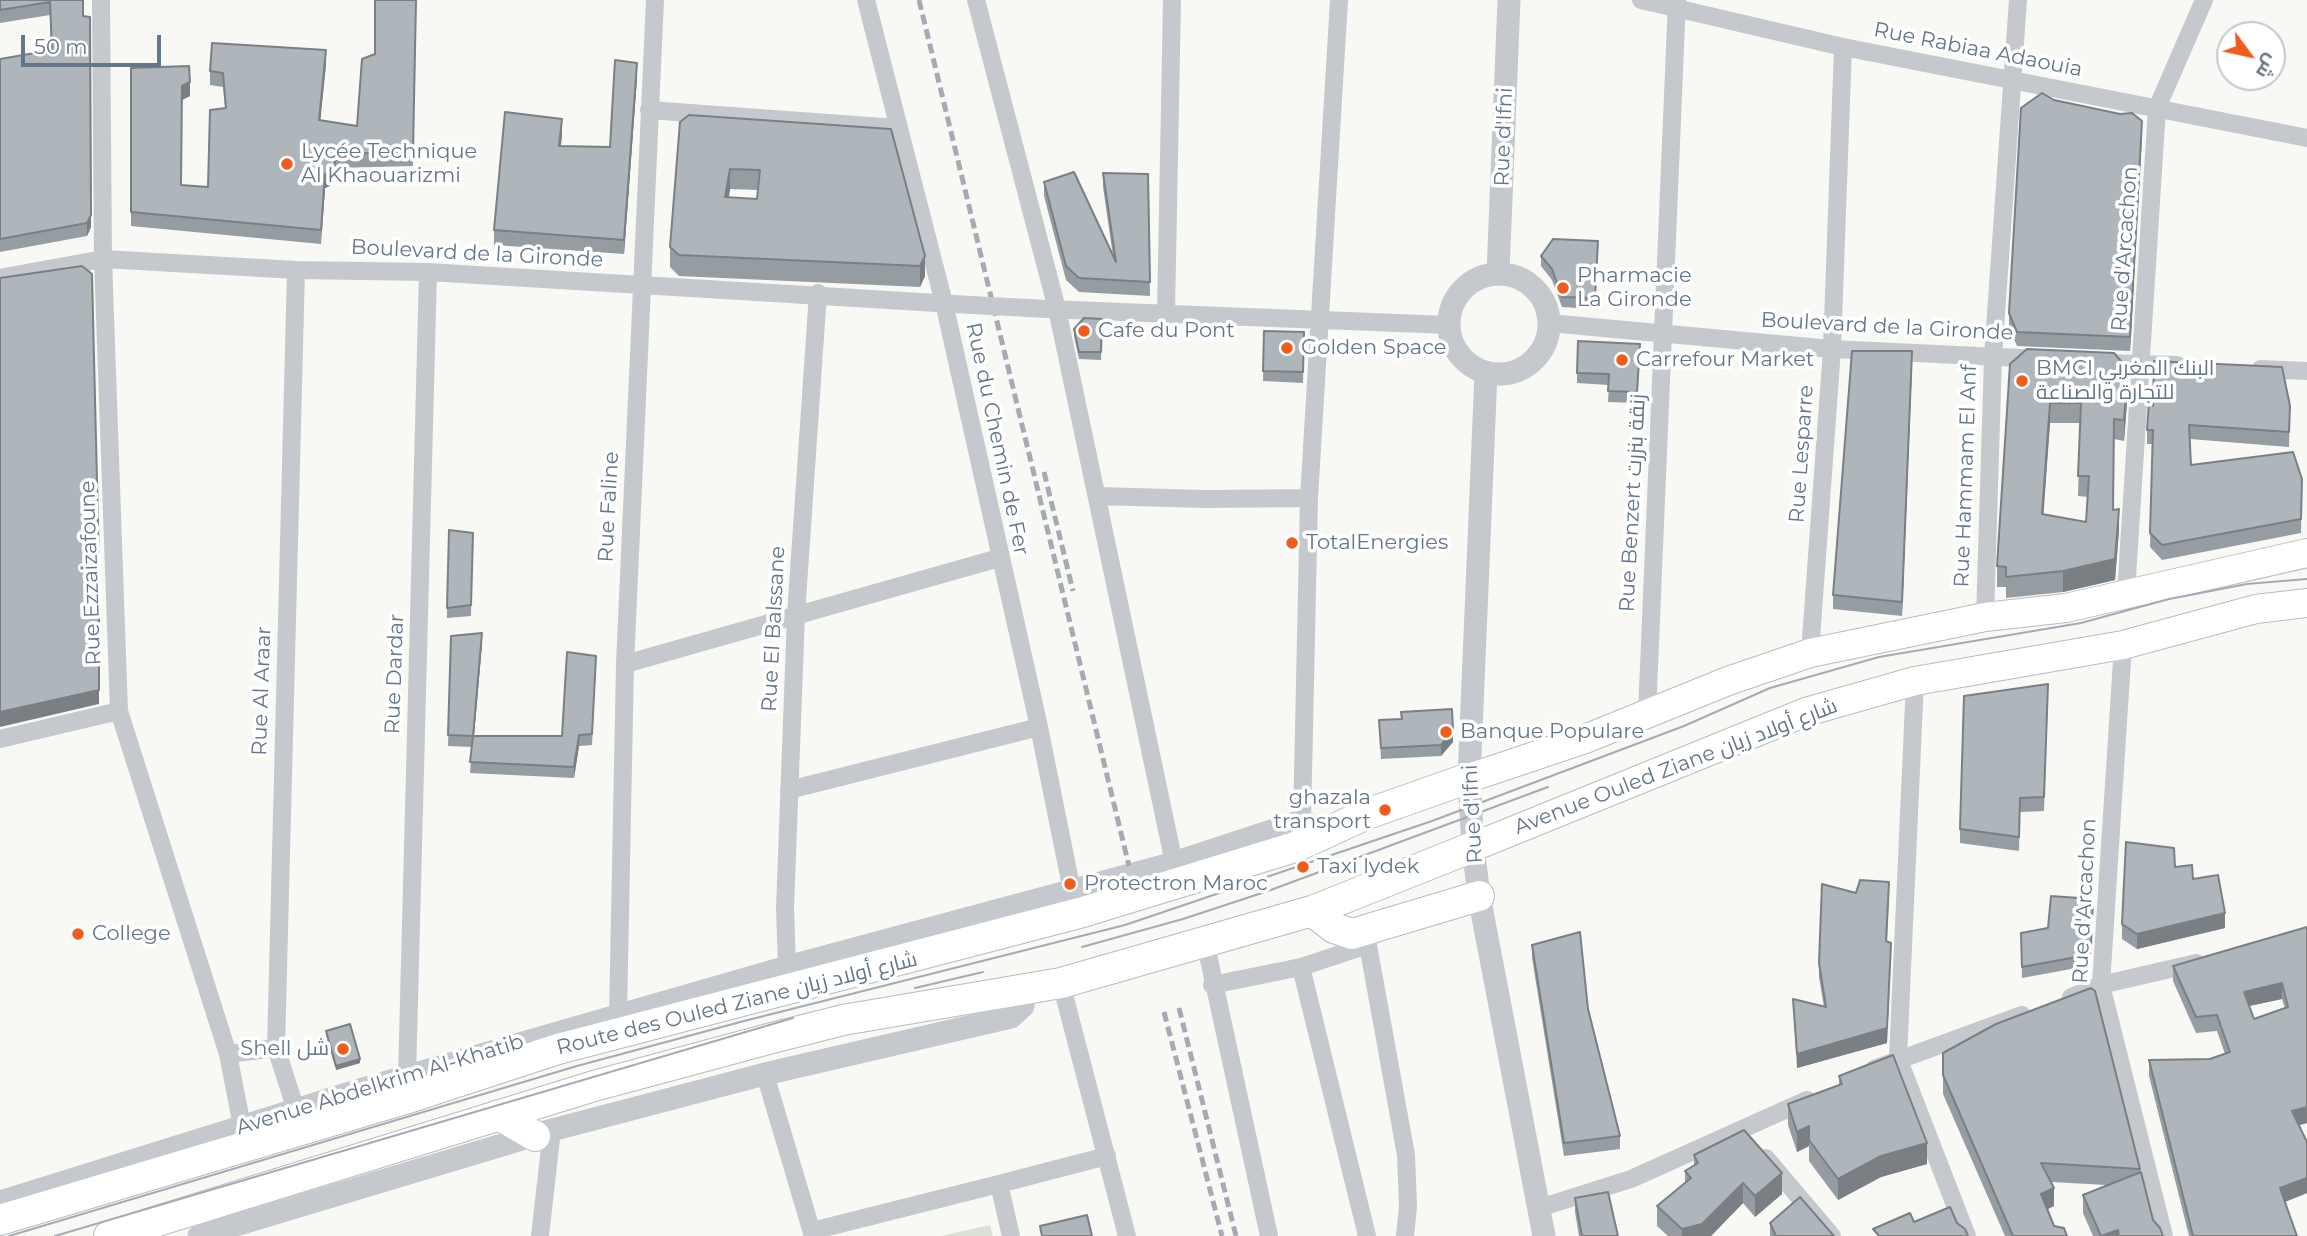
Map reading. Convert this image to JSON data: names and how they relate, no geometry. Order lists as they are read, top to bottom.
{
  "streets": {
    "highway": ["Avenue Ouled Ziane شارع أولاد زيان", "Route des Ouled Ziane شارع أولاد زيان"],
    "street": [
      "Rue Rabiaa Adaouia",
      "Rue d'Ifni",
      "Rue d'Arcachon",
      "Boulevard de la Gironde",
      "Rue du Chemin de Fer",
      "Rue Lesparre",
      "Rue Hammam El Anf",
      "Rue Benzert زنقة بنزرت",
      "Rue Faline",
      "Rue Ezzaizafoune",
      "Rue El Balssane",
      "Rue Dardar",
      "Rue Al Araar",
      "Avenue Abdelkrim Al-Khatib"
    ]
  },
  "crossings": [
    ["Rue Rabiaa Adaouia", "Rue d'Arcachon"],
    ["Rue Rabiaa Adaouia", "Rue Lesparre"],
    ["Rue Rabiaa Adaouia", "Rue Hammam El Anf"],
    ["Rue Rabiaa Adaouia", "Rue Benzert زنقة بنزرت"],
    ["Rue d'Ifni", "Boulevard de la Gironde"],
    ["Rue d'Ifni", "Avenue Ouled Ziane شارع أولاد زيان"],
    ["Rue d'Ifni", "Route des Ouled Ziane شارع أولاد زيان"],
    ["Rue d'Arcachon", "Boulevard de la Gironde"],
    ["Rue d'Arcachon", "Avenue Ouled Ziane شارع أولاد زيان"],
    ["Boulevard de la Gironde", "Rue du Chemin de Fer"],
    ["Boulevard de la Gironde", "Rue Lesparre"],
    ["Boulevard de la Gironde", "Rue Hammam El Anf"],
    ["Boulevard de la Gironde", "Rue Benzert زنقة بنزرت"],
    ["Boulevard de la Gironde", "Rue Faline"],
    ["Boulevard de la Gironde", "Rue Ezzaizafoune"],
    ["Boulevard de la Gironde", "Rue El Balssane"],
    ["Boulevard de la Gironde", "Rue Dardar"],
    ["Boulevard de la Gironde", "Rue Al Araar"],
    ["Rue du Chemin de Fer", "Avenue Abdelkrim Al-Khatib"],
    ["Rue Faline", "Avenue Abdelkrim Al-Khatib"],
    ["Rue Ezzaizafoune", "Avenue Abdelkrim Al-Khatib"],
    ["Rue El Balssane", "Avenue Abdelkrim Al-Khatib"],
    ["Rue Dardar", "Avenue Abdelkrim Al-Khatib"],
    ["Rue Al Araar", "Avenue Abdelkrim Al-Khatib"],
    ["Avenue Ouled Ziane شارع أولاد زيان", "Route des Ouled Ziane شارع أولاد زيان"],
    ["Route des Ouled Ziane شارع أولاد زيان", "Avenue Abdelkrim Al-Khatib"]
  ],
  "places": [
    "Lycée Technique Al Khaouarizmi",
    "Pharmacie La Gironde",
    "Cafe du Pont",
    "Golden Space",
    "Carrefour Market",
    "BMCI البنك المغربي للتجارة والصناعة",
    "TotalEnergies",
    "Banque Populare",
    "ghazala transport",
    "Taxi lydek",
    "Protectron Maroc",
    "College",
    "Shell شل"
  ],
  "scale_bar": "50 m",
  "north": "bottom right"
}
